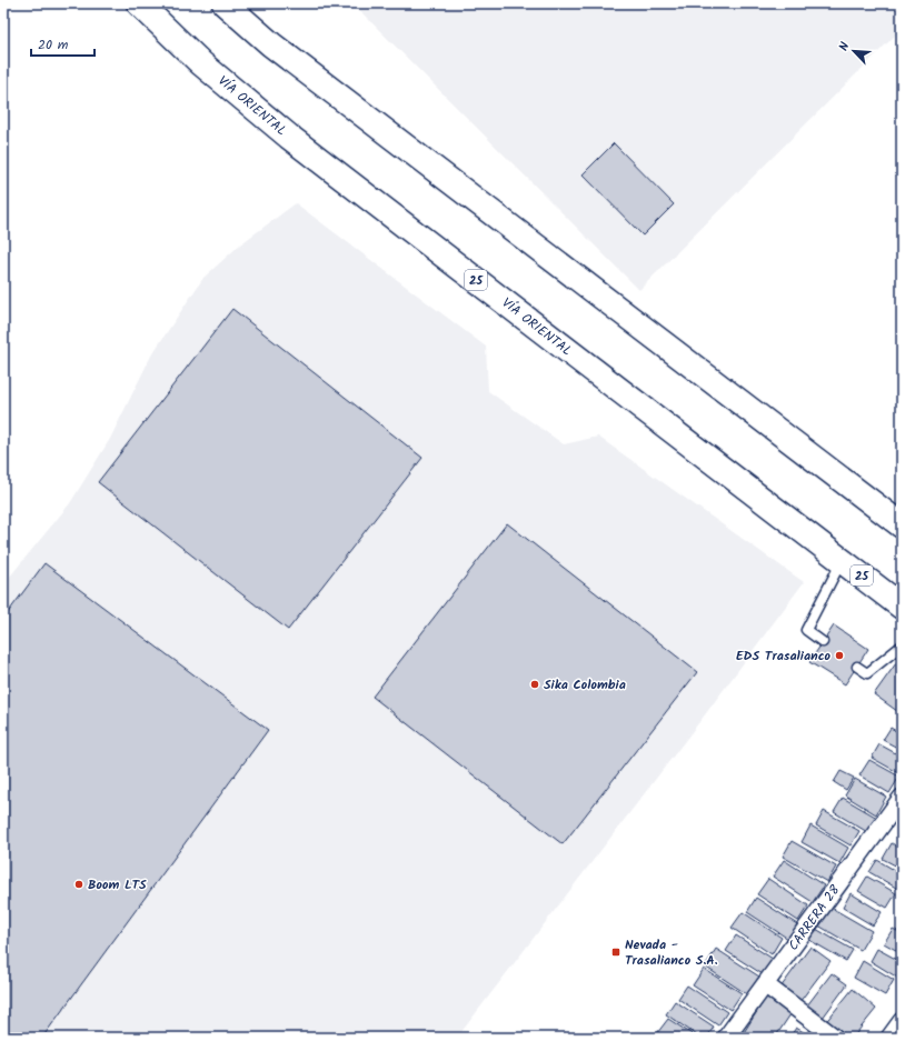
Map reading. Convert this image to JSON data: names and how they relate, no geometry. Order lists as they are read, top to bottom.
{
  "streets": {
    "highway": ["VÍA ORIENTAL", "25"],
    "street": ["CARRERA 28"]
  },
  "places": {
    "other": ["EDS Trasalianco", "Sika Colombia", "Boom LTS"],
    "transit": ["Nevada - Trasalianco S.A."]
  },
  "scale_bar": "20 m",
  "north": "top left"
}
